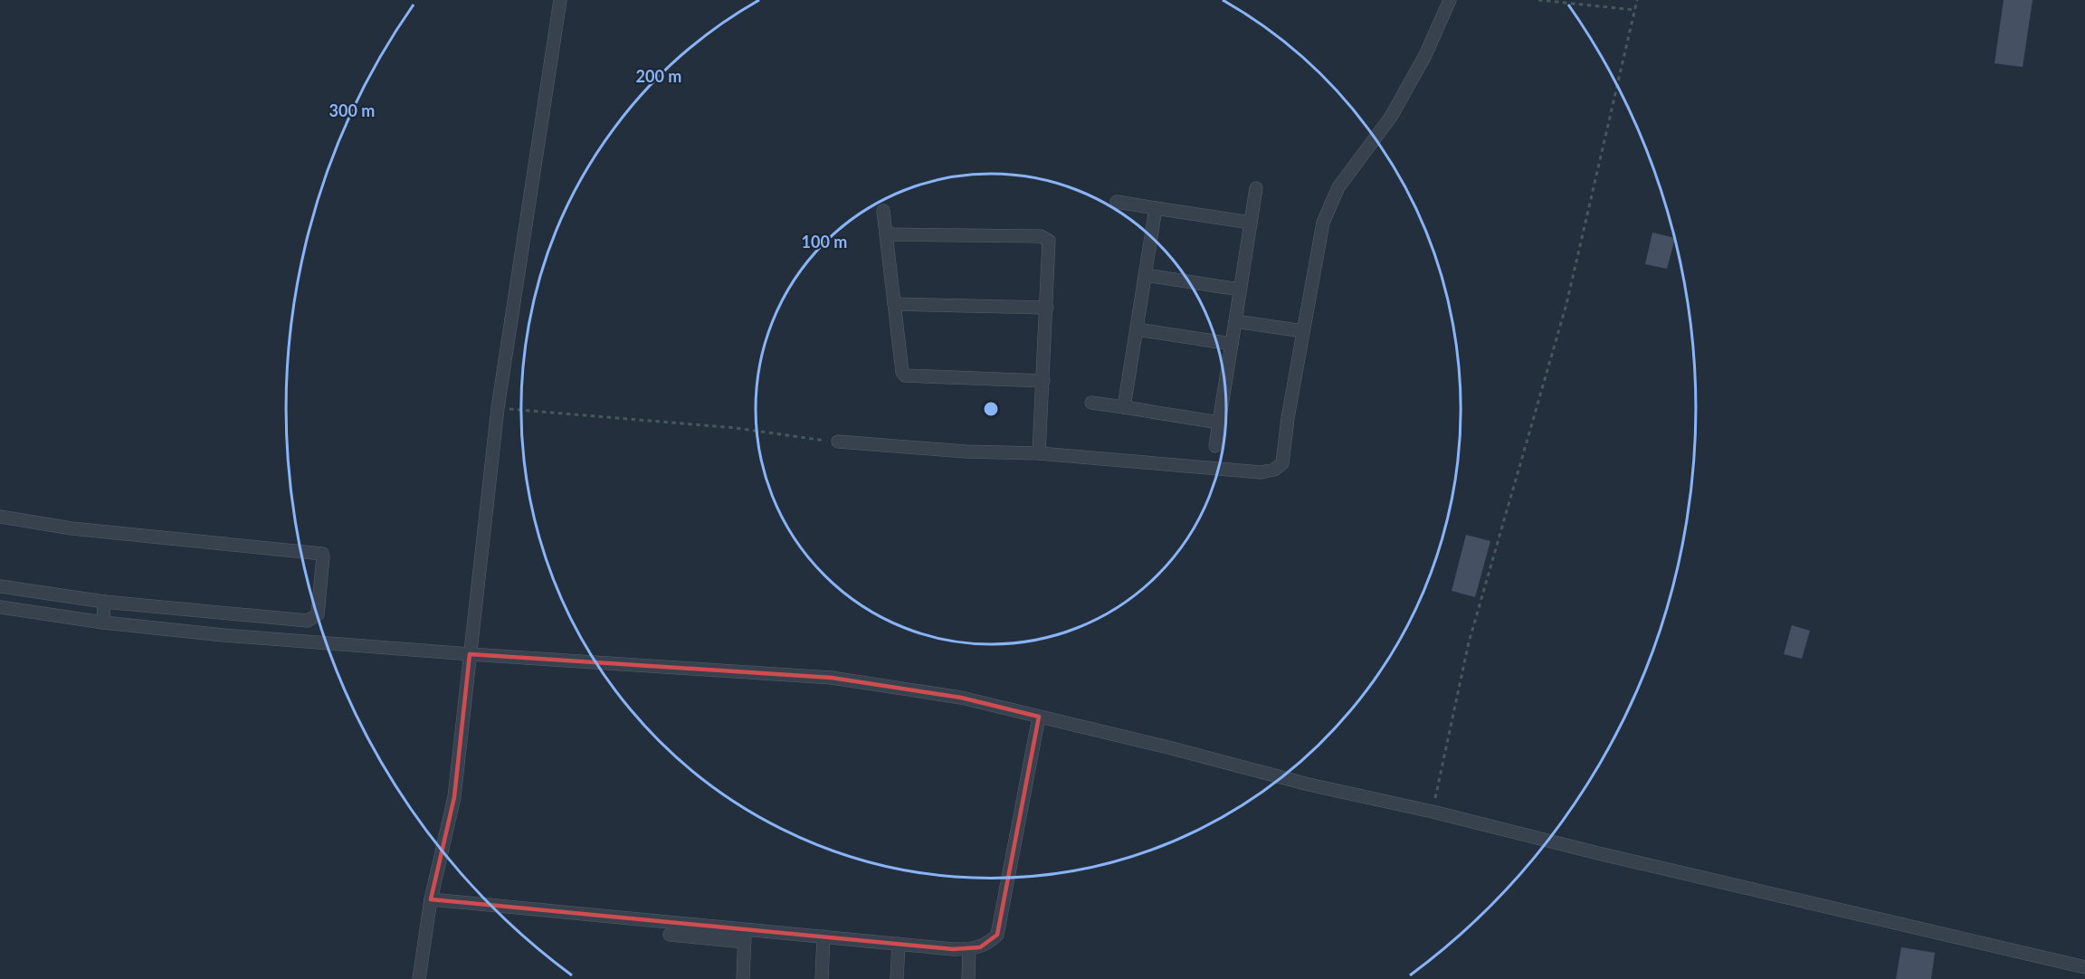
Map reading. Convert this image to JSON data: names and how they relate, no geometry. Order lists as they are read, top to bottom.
{
  "rings": ["200 m", "300 m", "100 m"]
}
